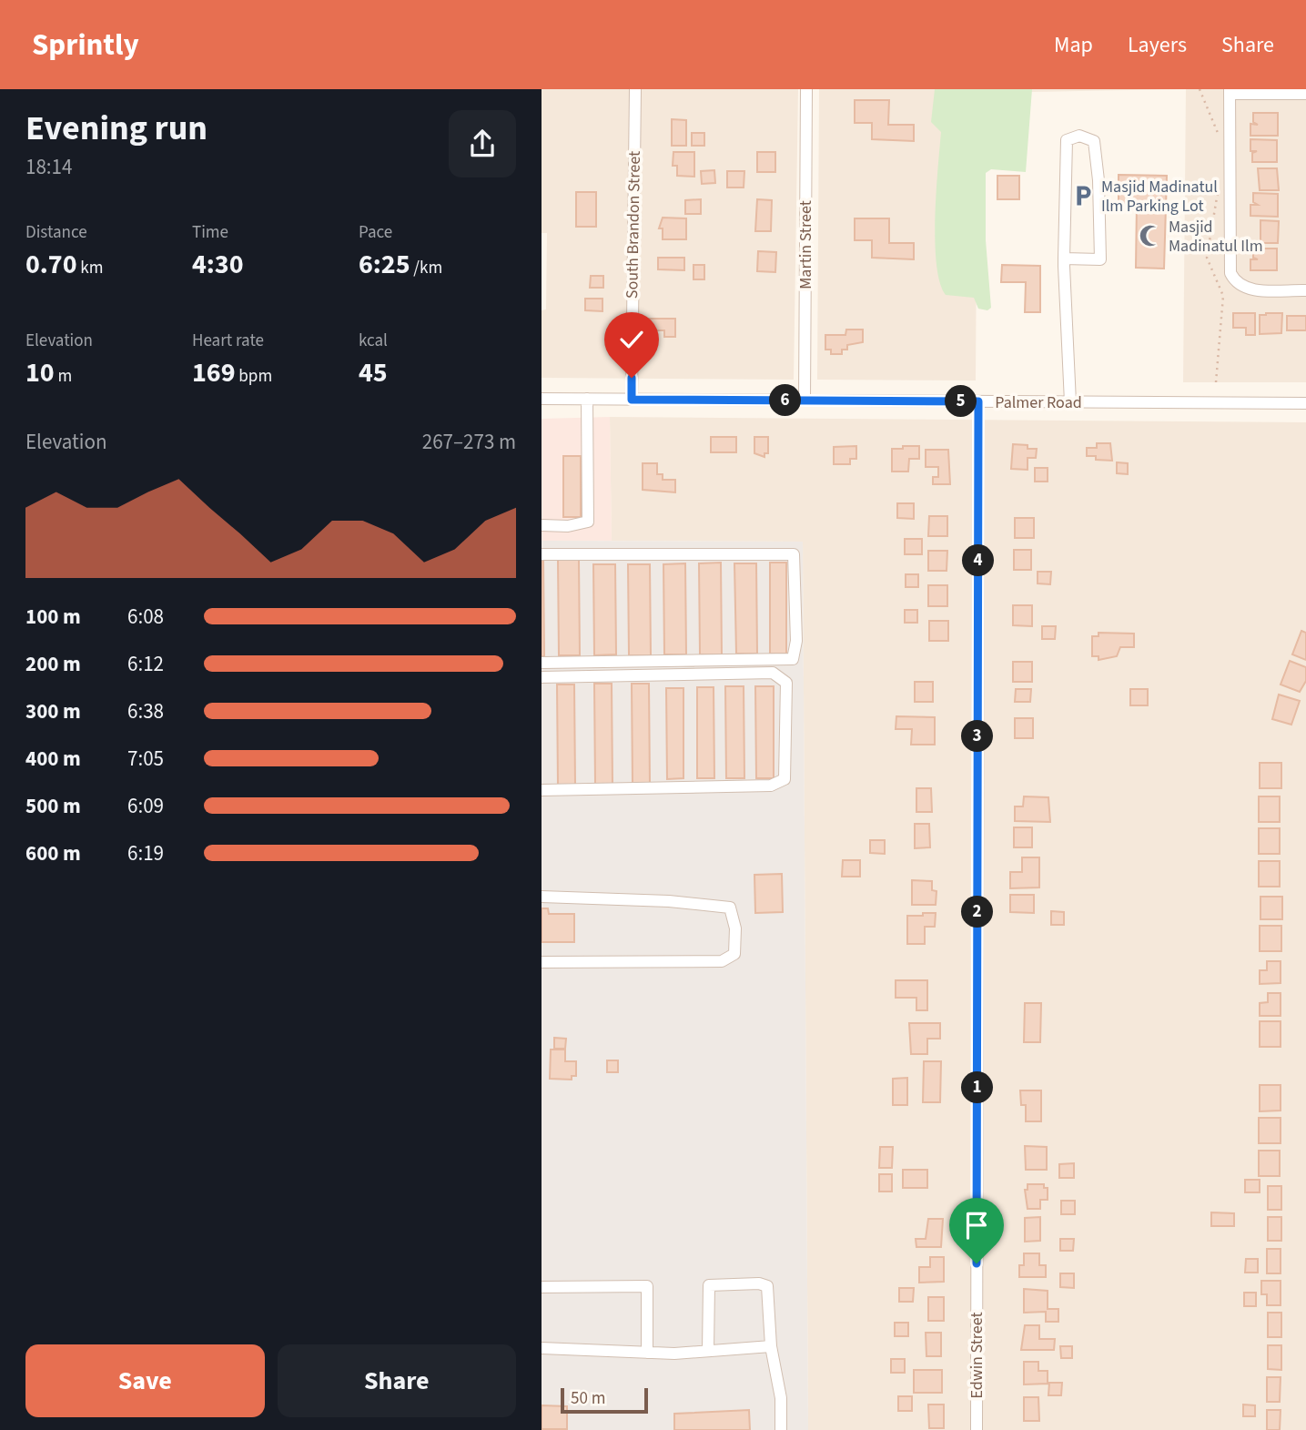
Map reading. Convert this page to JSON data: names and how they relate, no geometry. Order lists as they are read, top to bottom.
{
  "streets": {
    "street": [
      "South Brandon Street",
      "Martin Street",
      "Palmer Road",
      "Edwin Street"
    ]
  },
  "crossings": [
    ["South Brandon Street", "Palmer Road"],
    ["Martin Street", "Palmer Road"],
    ["Palmer Road", "Edwin Street"]
  ],
  "places": {
    "parking": ["Masjid Madinatul Ilm Parking Lot"],
    "mosque": ["Masjid Madinatul Ilm"]
  },
  "scale_bar": "50 m",
  "page": {
    "header": "Sprintly",
    "nav": ["Map", "Layers", "Share"],
    "heading": ["Evening run", "18:14"],
    "stats": [
      ["Distance", "0.70 km"],
      ["Time", "4:30"],
      ["Pace", "6:25 /km"],
      ["Elevation", "10 m"],
      ["Heart rate", "169 bpm"],
      ["kcal", "45"]
    ],
    "pins": [
      "6",
      "5",
      "4",
      "3",
      "2",
      "1"
    ],
    "chart": ["Elevation", "267–273 m"],
    "list": [
      {
        "name": "100 m",
        "note": "6:08"
      },
      {
        "name": "200 m",
        "note": "6:12"
      },
      {
        "name": "300 m",
        "note": "6:38"
      },
      {
        "name": "400 m",
        "note": "7:05"
      },
      {
        "name": "500 m",
        "note": "6:09"
      },
      {
        "name": "600 m",
        "note": "6:19"
      }
    ],
    "buttons": ["Save", "Share"],
    "scale": "50 m"
  }
}
